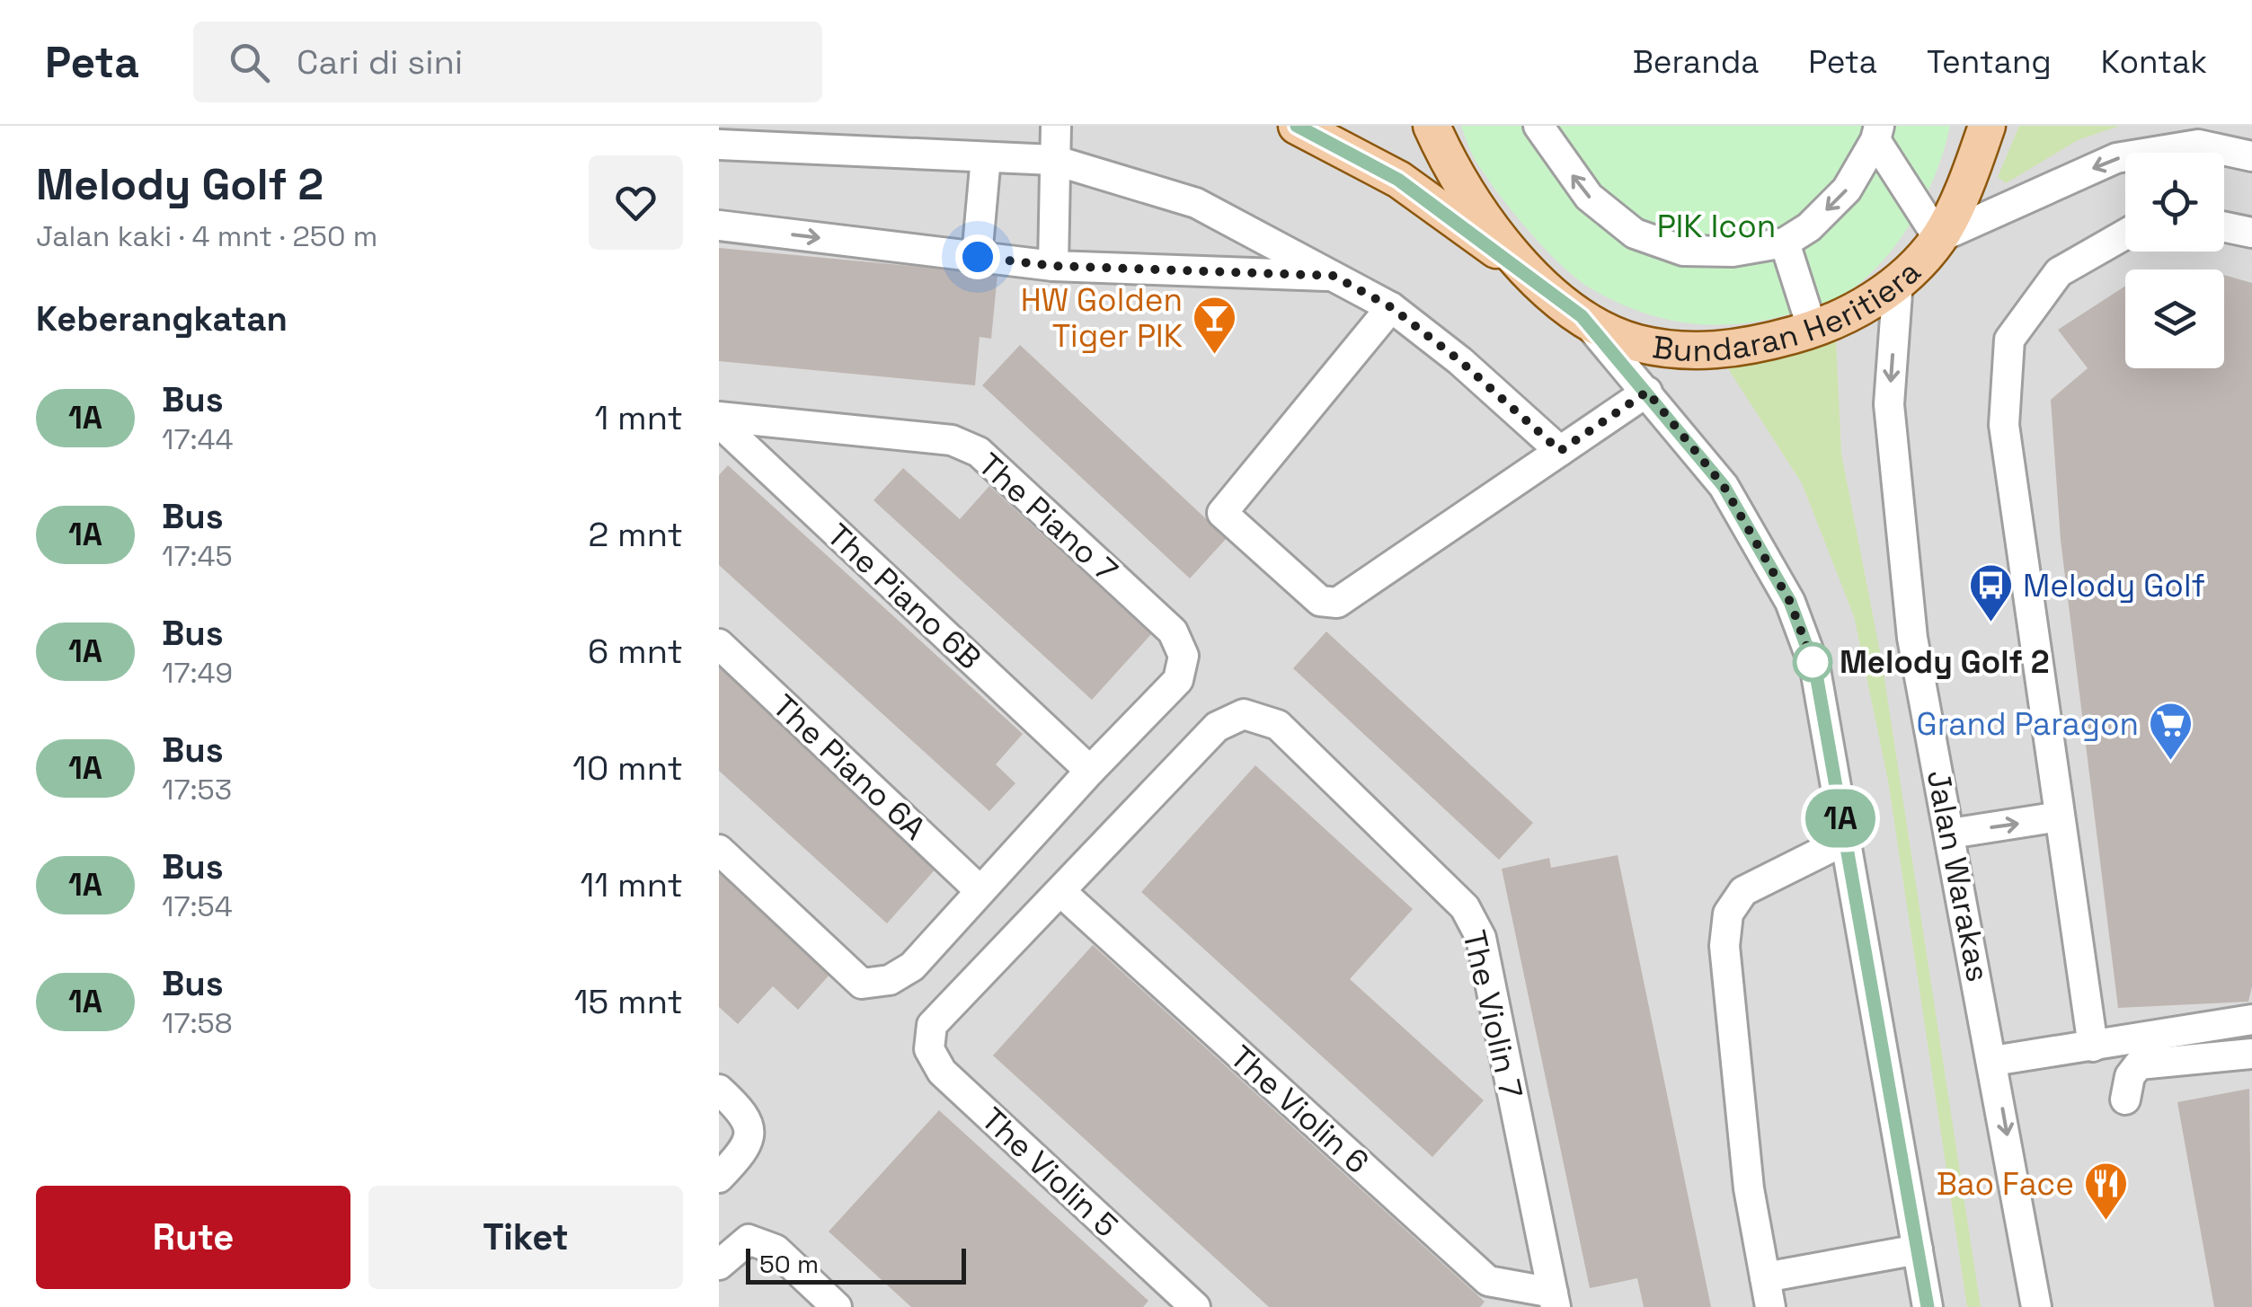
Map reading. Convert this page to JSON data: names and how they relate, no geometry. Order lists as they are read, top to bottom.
{
  "streets": {
    "main road": ["Bundaran Heritiera"],
    "street": [
      "The Piano 7",
      "The Piano 6B",
      "The Piano 6A",
      "Jalan Warakas",
      "The Violin 7",
      "The Violin 6",
      "The Violin 5"
    ]
  },
  "crossings": [
    ["Bundaran Heritiera", "Jalan Warakas"],
    ["The Piano 7", "The Piano 6B"],
    ["The Violin 7", "The Violin 6"],
    ["The Violin 7", "The Violin 5"],
    ["The Violin 6", "The Violin 5"]
  ],
  "parks": ["PIK Icon"],
  "places": {
    "bar": ["HW Golden Tiger PIK"],
    "bus stop": ["Melody Golf"],
    "other": ["Melody Golf 2"],
    "supermarket": ["Grand Paragon"],
    "restaurant": ["Bao Face"]
  },
  "lines": ["bus line 1A"],
  "scale_bar": "50 m",
  "page": {
    "header": "Peta",
    "search": "Cari di sini",
    "nav": [
      "Beranda",
      "Peta",
      "Tentang",
      "Kontak"
    ],
    "heading": [
      ["Melody Golf 2", "Jalan kaki · 4 mnt · 250 m"],
      "Keberangkatan"
    ],
    "on_map": "1A",
    "list": [
      {
        "mark": "1A",
        "name": "Bus",
        "note": "17:44",
        "value": "1 mnt"
      },
      {
        "mark": "1A",
        "name": "Bus",
        "note": "17:45",
        "value": "2 mnt"
      },
      {
        "mark": "1A",
        "name": "Bus",
        "note": "17:49",
        "value": "6 mnt"
      },
      {
        "mark": "1A",
        "name": "Bus",
        "note": "17:53",
        "value": "10 mnt"
      },
      {
        "mark": "1A",
        "name": "Bus",
        "note": "17:54",
        "value": "11 mnt"
      },
      {
        "mark": "1A",
        "name": "Bus",
        "note": "17:58",
        "value": "15 mnt"
      }
    ],
    "buttons": ["Rute", "Tiket"],
    "scale": "50 m"
  }
}
